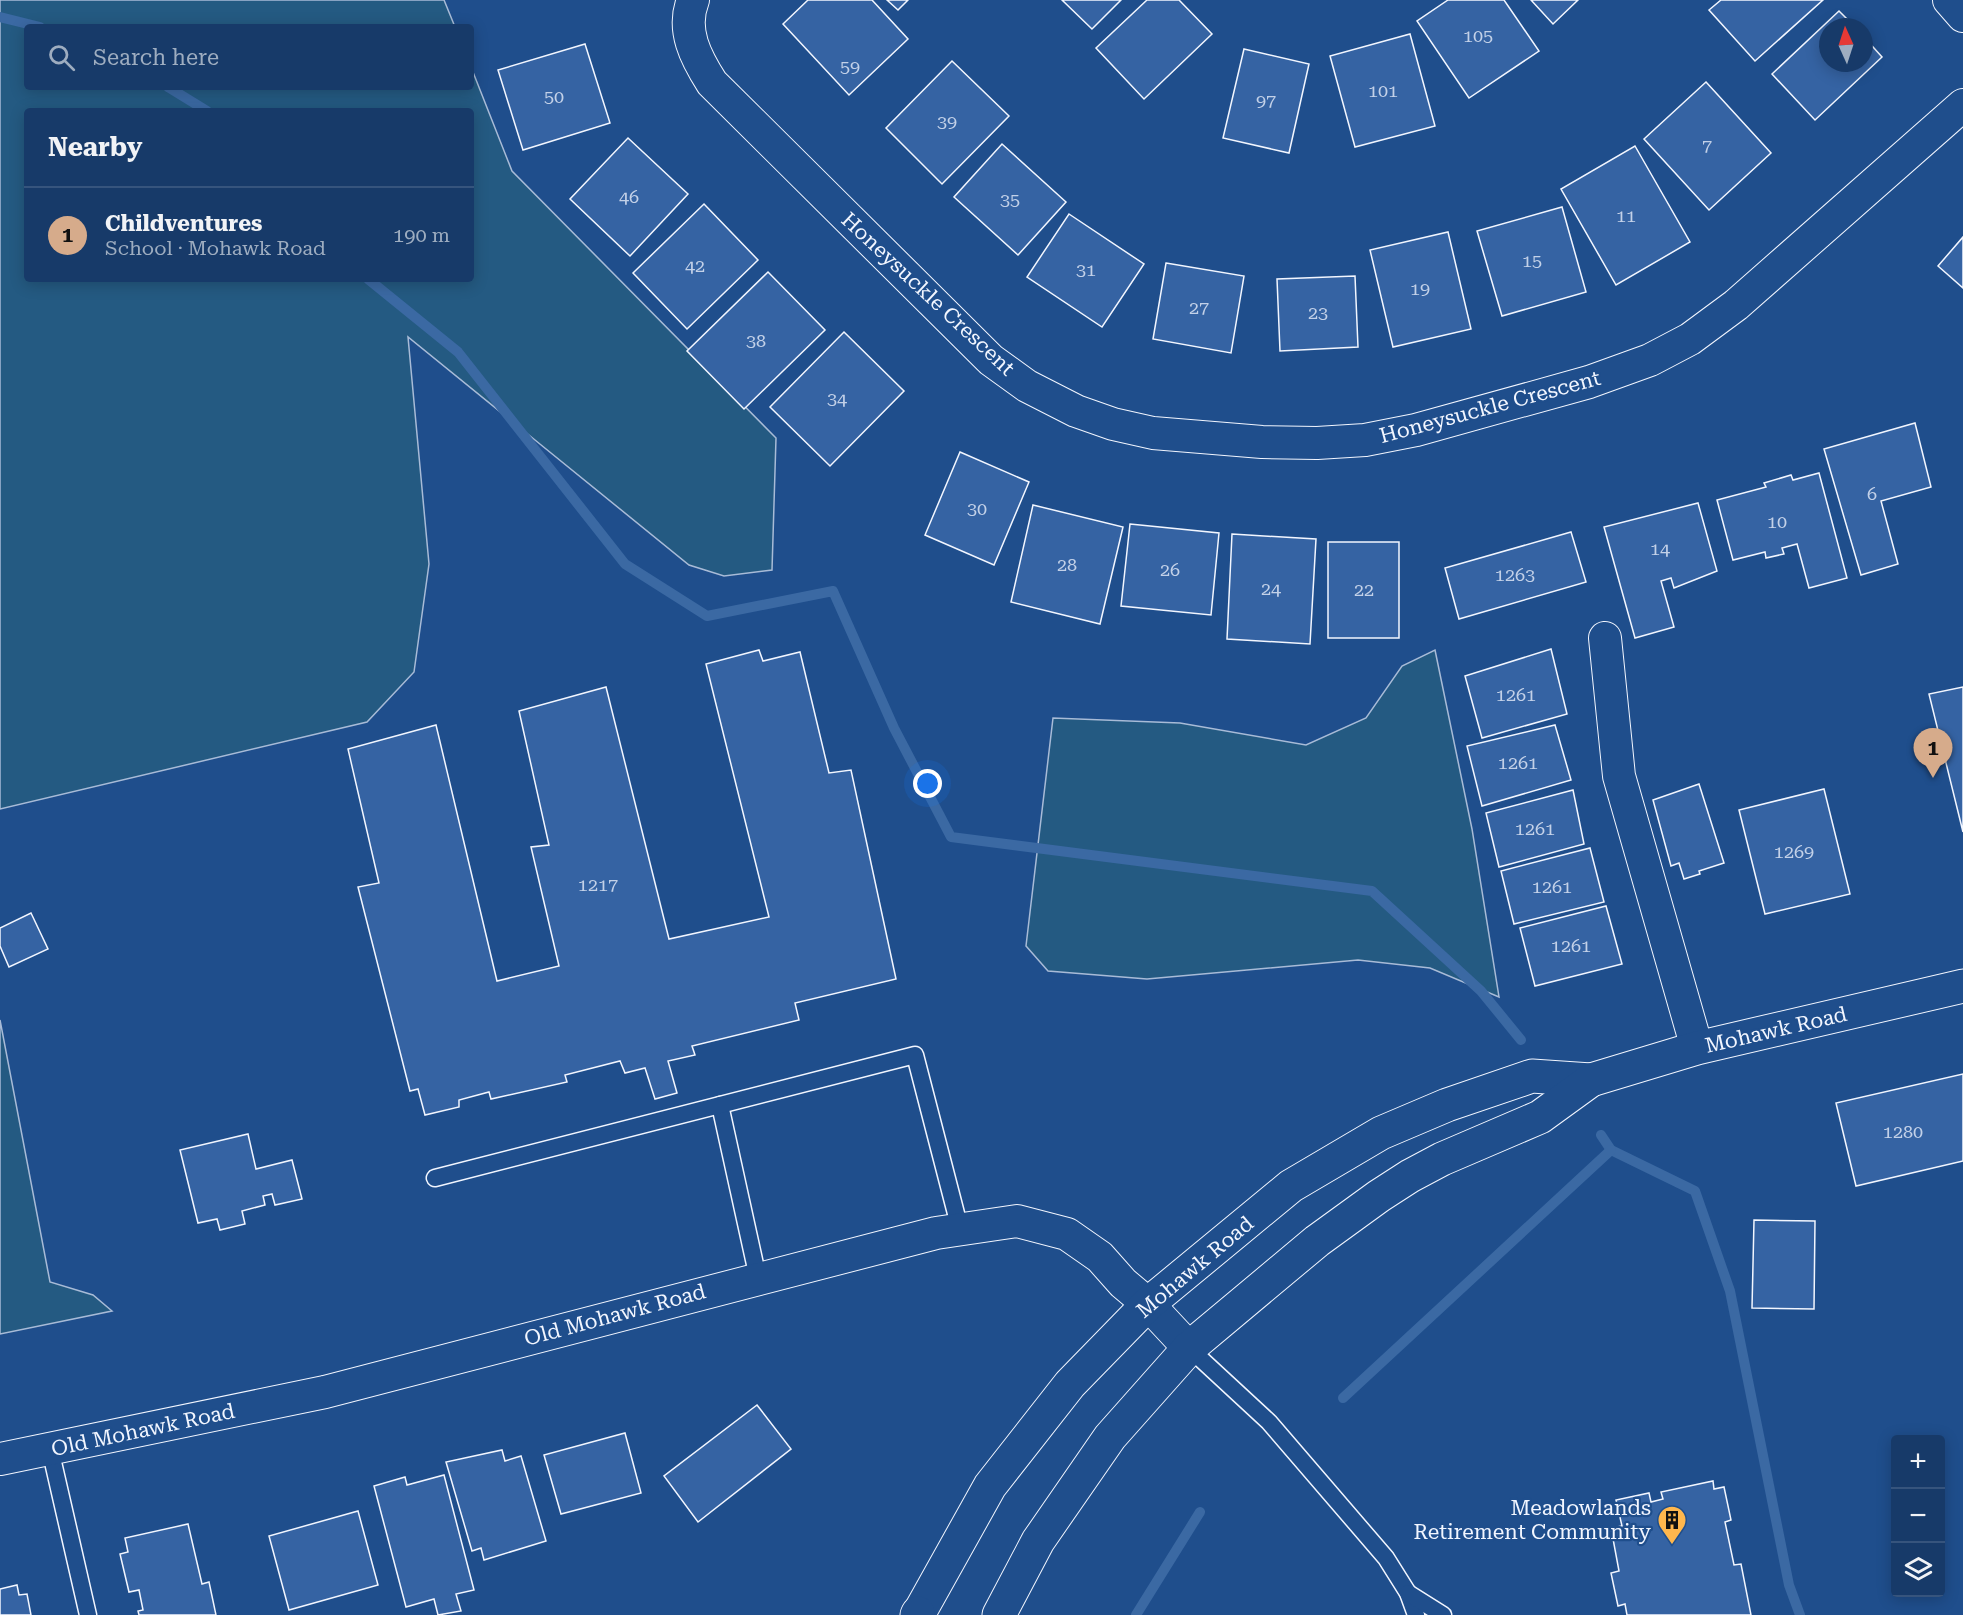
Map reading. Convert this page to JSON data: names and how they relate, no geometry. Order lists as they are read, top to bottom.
{
  "streets": {
    "main road": ["Mohawk Road"],
    "street": ["Honeysuckle Crescent", "Old Mohawk Road"]
  },
  "crossings": [
    ["Mohawk Road", "Old Mohawk Road"]
  ],
  "places": {
    "building": ["Meadowlands Retirement Community"]
  },
  "house_numbers": [
    "105",
    "59",
    "101",
    "50",
    "97",
    "39",
    "7",
    "46",
    "35",
    "11",
    "15",
    "42",
    "31",
    "19",
    "27",
    "23",
    "38",
    "34",
    "6",
    "30",
    "10",
    "14",
    "28",
    "26",
    "1263",
    "24",
    "22",
    "1261",
    "1261",
    "1261",
    "1269",
    "1217",
    "1261",
    "1261",
    "1280"
  ],
  "north": "top",
  "page": {
    "search": "Search here",
    "heading": "Nearby",
    "list": [
      {
        "mark": "1",
        "name": "Childventures",
        "note": "School · Mohawk Road",
        "value": "190 m"
      }
    ],
    "pins": "1",
    "map_buttons": ["+", "−"]
  }
}
